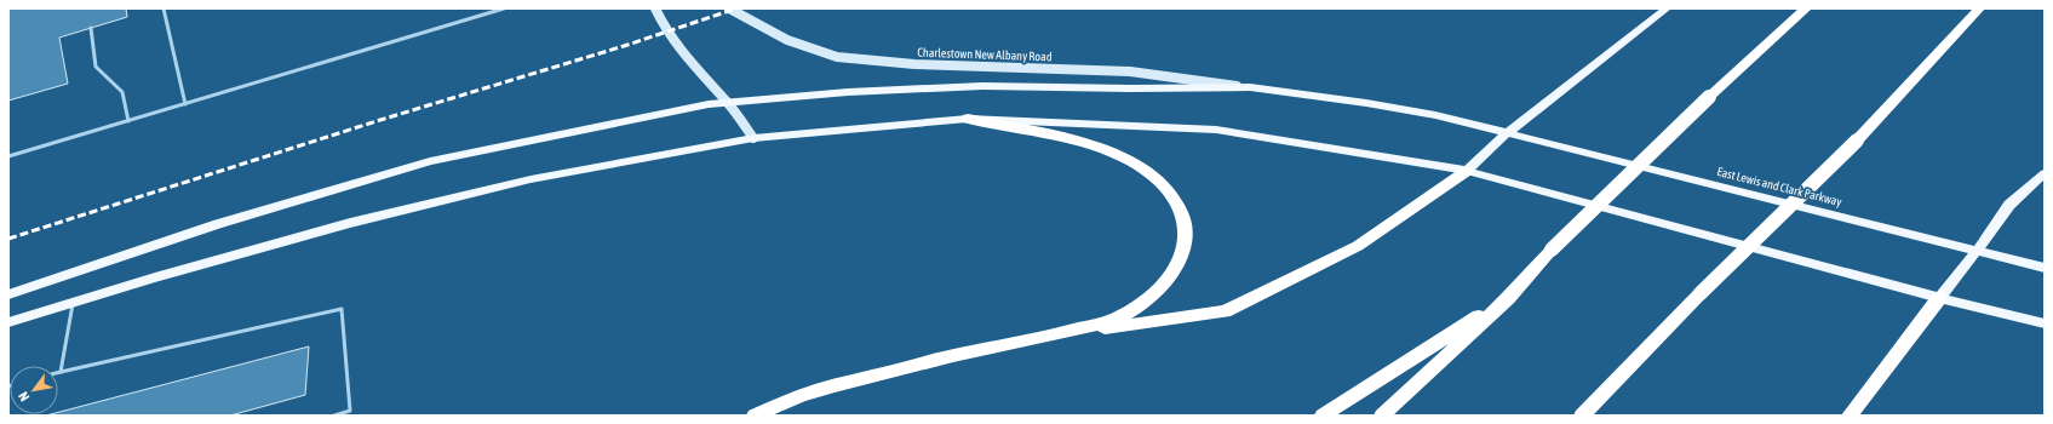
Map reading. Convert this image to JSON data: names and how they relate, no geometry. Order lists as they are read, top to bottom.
{
  "streets": {
    "main road": ["Charlestown New Albany Road", "East Lewis and Clark Parkway"]
  },
  "crossings": [
    ["Charlestown New Albany Road", "East Lewis and Clark Parkway"]
  ],
  "north": "bottom left"
}
